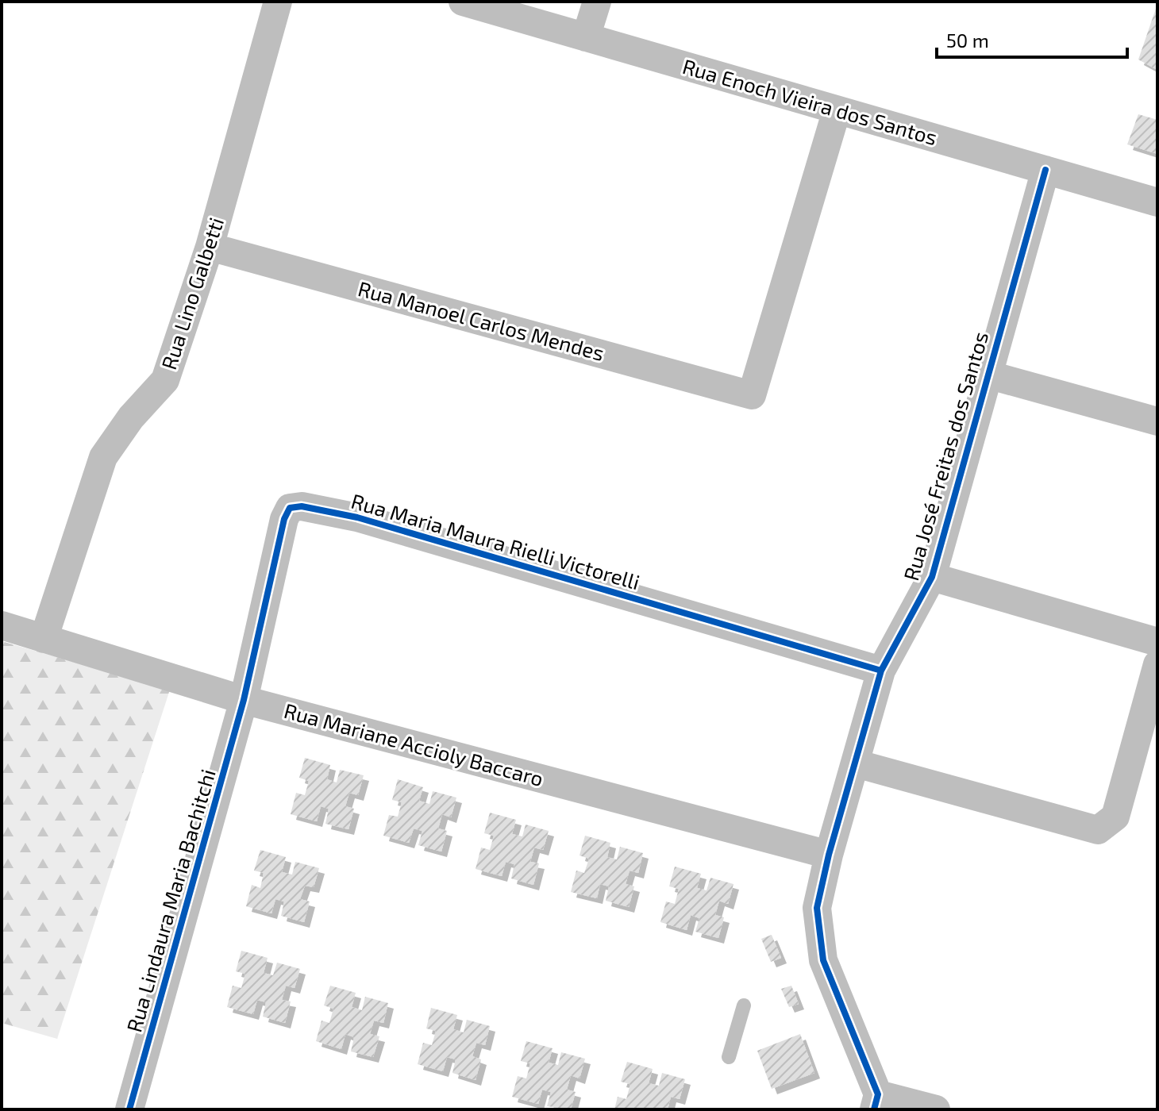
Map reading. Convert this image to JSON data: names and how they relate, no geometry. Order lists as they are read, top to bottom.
{
  "streets": {
    "street": [
      "Rua Enoch Vieira dos Santos",
      "Rua Lino Galbetti",
      "Rua Manoel Carlos Mendes",
      "Rua José Freitas dos Santos",
      "Rua Maria Maura Rielli Victorelli",
      "Rua Mariane Accioly Baccaro",
      "Rua Lindaura Maria Bachitchi"
    ]
  },
  "crossings": [
    ["Rua Enoch Vieira dos Santos", "Rua Manoel Carlos Mendes"],
    ["Rua Enoch Vieira dos Santos", "Rua José Freitas dos Santos"],
    ["Rua Lino Galbetti", "Rua Manoel Carlos Mendes"],
    ["Rua Lino Galbetti", "Rua Mariane Accioly Baccaro"],
    ["Rua José Freitas dos Santos", "Rua Maria Maura Rielli Victorelli"],
    ["Rua José Freitas dos Santos", "Rua Mariane Accioly Baccaro"],
    ["Rua Maria Maura Rielli Victorelli", "Rua Mariane Accioly Baccaro"],
    ["Rua Maria Maura Rielli Victorelli", "Rua Lindaura Maria Bachitchi"],
    ["Rua Mariane Accioly Baccaro", "Rua Lindaura Maria Bachitchi"]
  ],
  "scale_bar": "50 m"
}
